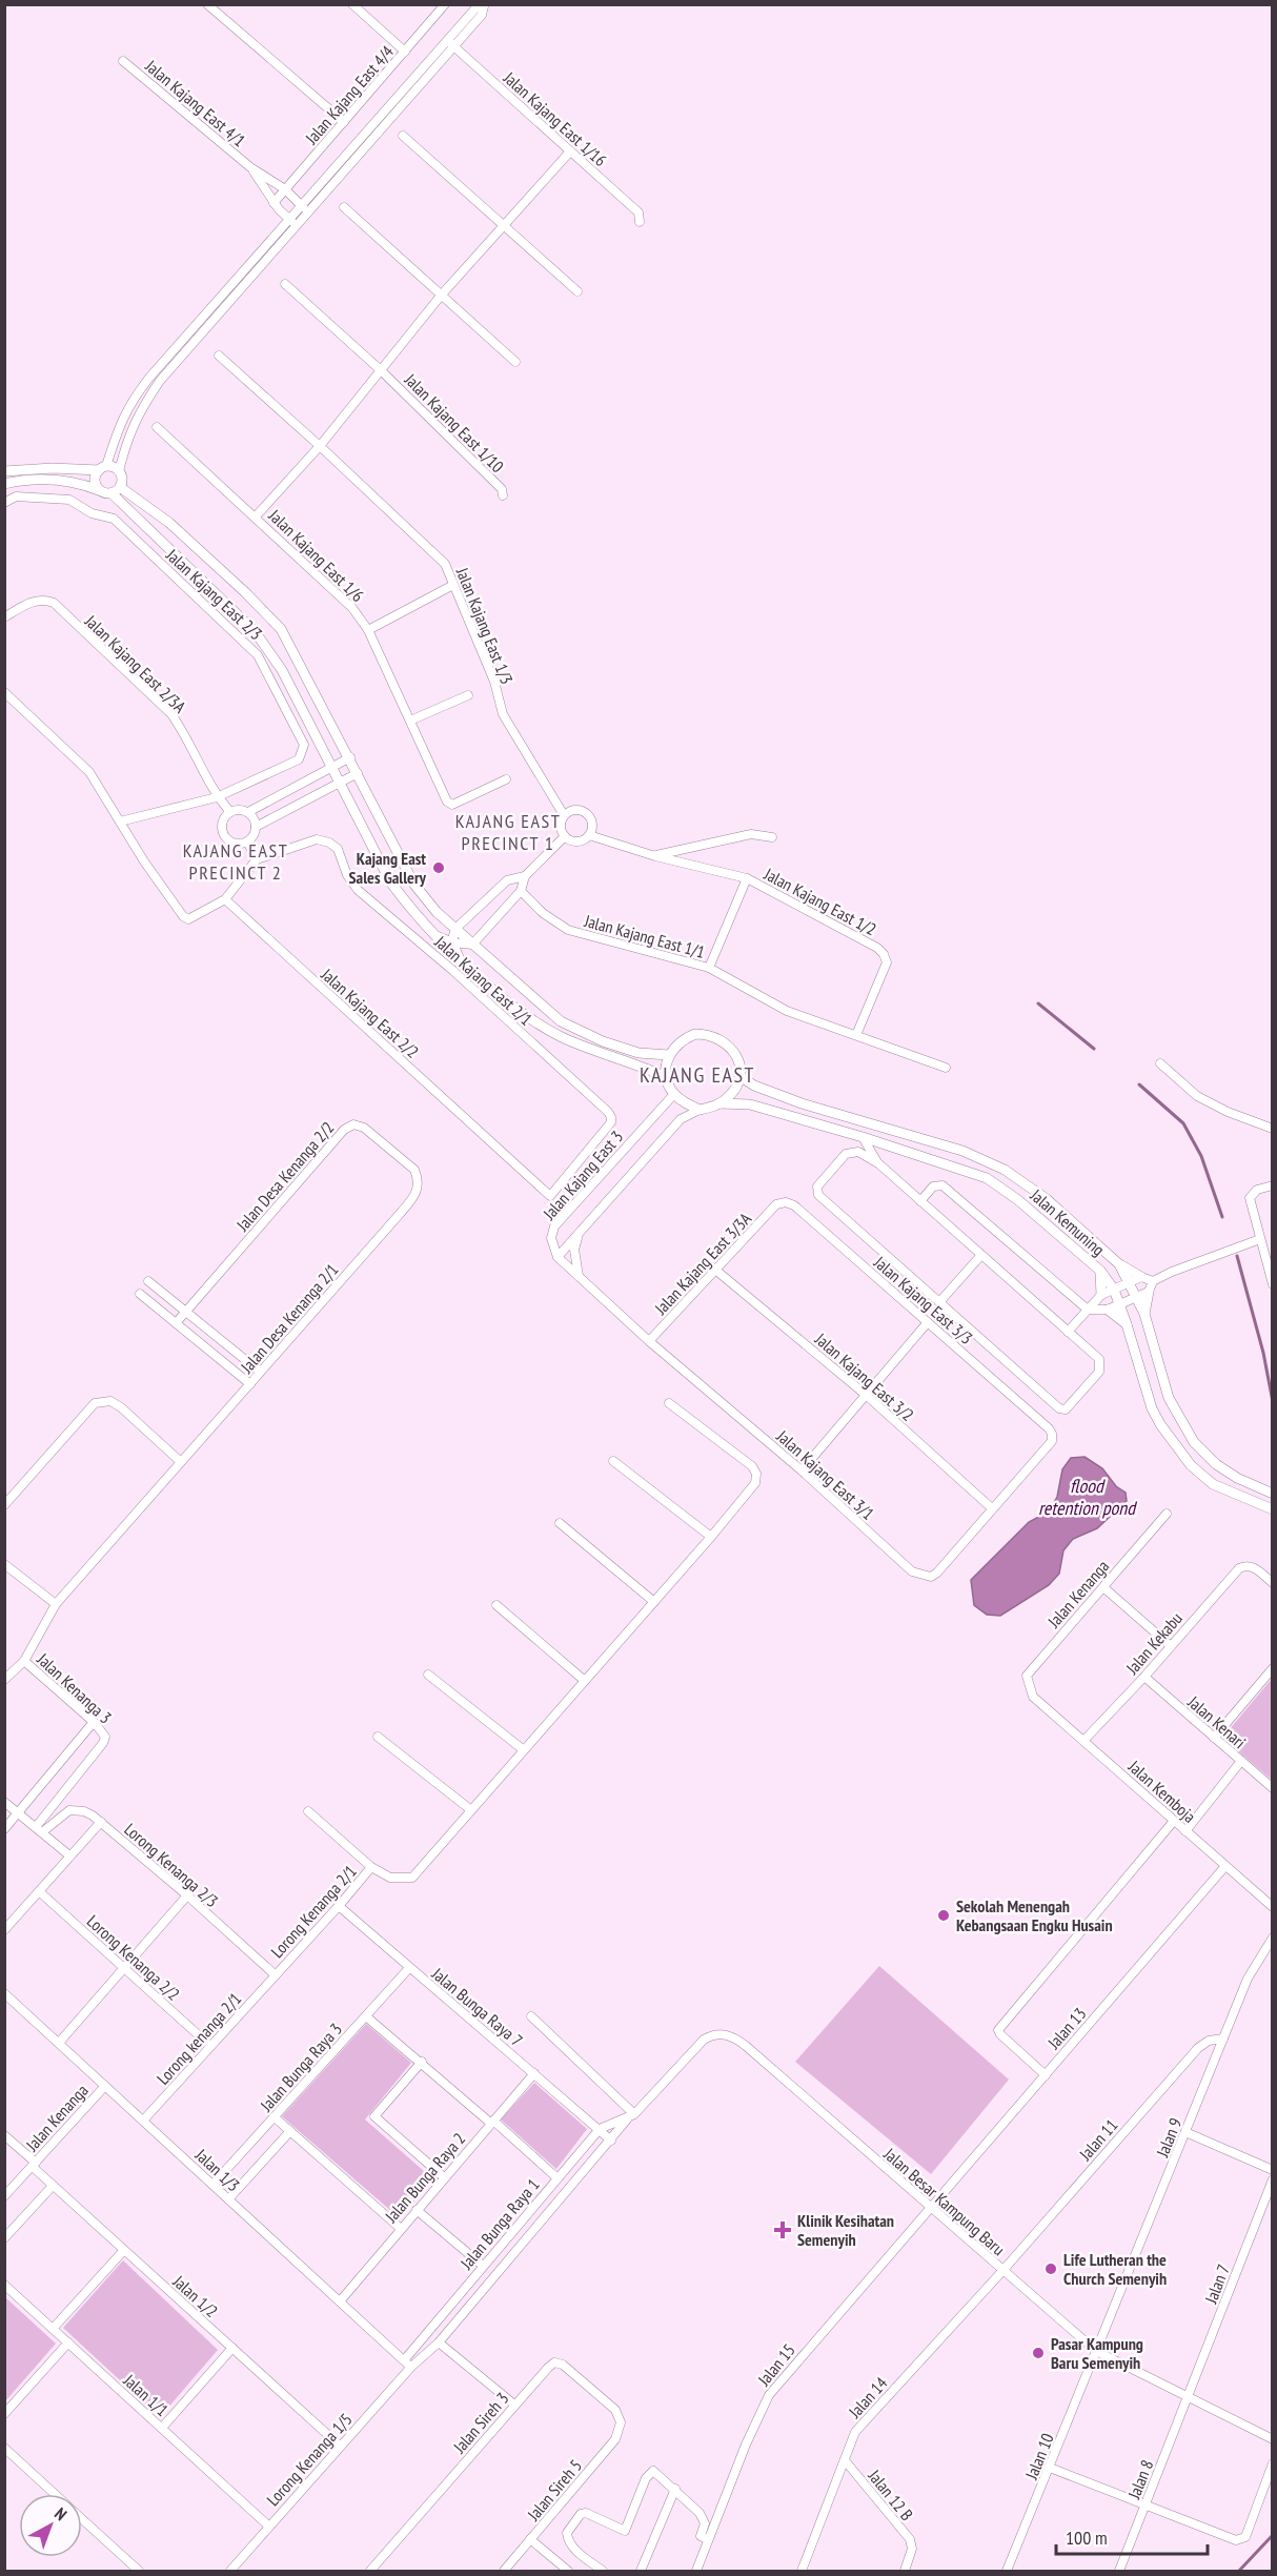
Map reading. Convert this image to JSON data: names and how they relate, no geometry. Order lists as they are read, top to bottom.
{
  "streets": {
    "street": [
      "Jalan Kajang East 4/4",
      "Jalan Kajang East 4/1",
      "Jalan Kajang East 1/16",
      "Jalan Kajang East 1/10",
      "Jalan Kajang East 1/6",
      "Jalan Kajang East 2/3",
      "Jalan Kajang East 1/3",
      "Jalan Kajang East 2/3A",
      "Jalan Kajang East 1/2",
      "Jalan Kajang East 1/1",
      "Jalan Kajang East 2/1",
      "Jalan Kajang East 2/2",
      "Jalan Kajang East 3",
      "Jalan Desa Kenanga 2/2",
      "Jalan Kemuning",
      "Jalan Kajang East 3/3A",
      "Jalan Kajang East 3/3",
      "Jalan Desa Kenanga 2/1",
      "Jalan Kajang East 3/2",
      "Jalan Kajang East 3/1",
      "Jalan Kenanga",
      "Jalan Kekabu",
      "Jalan Kenanga 3",
      "Jalan Kenari",
      "Jalan Kemboja",
      "Lorong Kenanga 2/3",
      "Lorong Kenanga 2/1",
      "Lorong Kenanga 2/2",
      "Jalan Bunga Raya 7",
      "Jalan 13",
      "Lorong kenanga 2/1",
      "Jalan Bunga Raya 3",
      "Jalan 9",
      "Jalan 11",
      "Jalan 1/3",
      "Jalan Bunga Raya 2",
      "Jalan Besar Kampung Baru",
      "Jalan Bunga Raya 1",
      "Jalan 7",
      "Jalan 1/2",
      "Jalan 15",
      "Jalan 1/1",
      "Jalan 14",
      "Jalan Sireh 3",
      "Jalan 10",
      "Lorong Kenanga 1/5",
      "Jalan 8",
      "Jalan Sireh 5",
      "Jalan 12 B"
    ]
  },
  "crossings": [
    ["Jalan Kajang East 4/4", "Jalan Kajang East 4/1"],
    ["Jalan Kajang East 2/3", "Jalan Kajang East 2/3A"],
    ["Jalan Kajang East 1/3", "Jalan Kajang East 1/2"],
    ["Jalan Kajang East 1/2", "Jalan Kajang East 1/1"],
    ["Jalan Kajang East 2/1", "Jalan Kajang East 2/2"],
    ["Jalan Kajang East 3", "Jalan Kemuning"],
    ["Jalan Kajang East 3", "Jalan Kajang East 3/1"],
    ["Jalan Desa Kenanga 2/2", "Jalan Desa Kenanga 2/1"],
    ["Jalan Kajang East 3/3A", "Jalan Kajang East 3/3"],
    ["Jalan Kajang East 3/3A", "Jalan Kajang East 3/2"],
    ["Jalan Kajang East 3/3A", "Jalan Kajang East 3/1"],
    ["Jalan Kajang East 3/3", "Jalan Kajang East 3/1"],
    ["Jalan Desa Kenanga 2/1", "Jalan Kenanga 3"],
    ["Jalan Kajang East 3/2", "Jalan Kajang East 3/1"],
    ["Jalan Kenanga", "Jalan Kemboja"],
    ["Jalan Kenanga", "Jalan 1/3"],
    ["Jalan Kenanga", "Jalan 1/2"],
    ["Jalan Kekabu", "Jalan Kenari"],
    ["Jalan Kekabu", "Jalan Kemboja"],
    ["Jalan Kenanga 3", "Lorong Kenanga 2/3"],
    ["Jalan Kemboja", "Jalan 13"],
    ["Lorong Kenanga 2/3", "Lorong Kenanga 2/1"],
    ["Lorong Kenanga 2/3", "Lorong kenanga 2/1"],
    ["Lorong Kenanga 2/1", "Jalan Bunga Raya 7"],
    ["Lorong Kenanga 2/1", "Lorong kenanga 2/1"],
    ["Lorong Kenanga 2/2", "Lorong kenanga 2/1"],
    ["Jalan Bunga Raya 7", "Jalan Bunga Raya 3"],
    ["Jalan Bunga Raya 7", "Jalan Bunga Raya 2"],
    ["Jalan Bunga Raya 7", "Jalan Besar Kampung Baru"],
    ["Jalan Bunga Raya 7", "Jalan Bunga Raya 1"],
    ["Jalan 13", "Jalan Besar Kampung Baru"],
    ["Jalan 13", "Jalan 15"],
    ["Lorong kenanga 2/1", "Jalan 1/3"],
    ["Jalan Bunga Raya 3", "Jalan 1/3"],
    ["Jalan 9", "Jalan 11"],
    ["Jalan 9", "Jalan Besar Kampung Baru"],
    ["Jalan 9", "Jalan 10"],
    ["Jalan 11", "Jalan Besar Kampung Baru"],
    ["Jalan 11", "Jalan 14"],
    ["Jalan 1/3", "Jalan Bunga Raya 2"],
    ["Jalan 1/3", "Jalan Bunga Raya 1"],
    ["Jalan 1/3", "Lorong Kenanga 1/5"],
    ["Jalan Besar Kampung Baru", "Jalan Bunga Raya 1"],
    ["Jalan Besar Kampung Baru", "Jalan 7"],
    ["Jalan Besar Kampung Baru", "Jalan 15"],
    ["Jalan Besar Kampung Baru", "Jalan 14"],
    ["Jalan Besar Kampung Baru", "Jalan 10"],
    ["Jalan Besar Kampung Baru", "Lorong Kenanga 1/5"],
    ["Jalan Besar Kampung Baru", "Jalan 8"],
    ["Jalan 7", "Jalan 8"],
    ["Jalan 1/2", "Lorong Kenanga 1/5"],
    ["Jalan 1/1", "Lorong Kenanga 1/5"],
    ["Jalan 14", "Jalan 12 B"],
    ["Jalan Sireh 3", "Jalan Sireh 5"]
  ],
  "districts": ["KAJANG EAST PRECINCT 1", "KAJANG EAST PRECINCT 2", "KAJANG EAST"],
  "water": ["flood retention pond"],
  "places": {
    "other": [
      "Kajang East Sales Gallery",
      "Sekolah Menengah Kebangsaan Engku Husain",
      "Life Lutheran the Church Semenyih",
      "Pasar Kampung Baru Semenyih"
    ],
    "health": ["Klinik Kesihatan Semenyih"]
  },
  "scale_bar": "100 m",
  "north": "top right"
}
